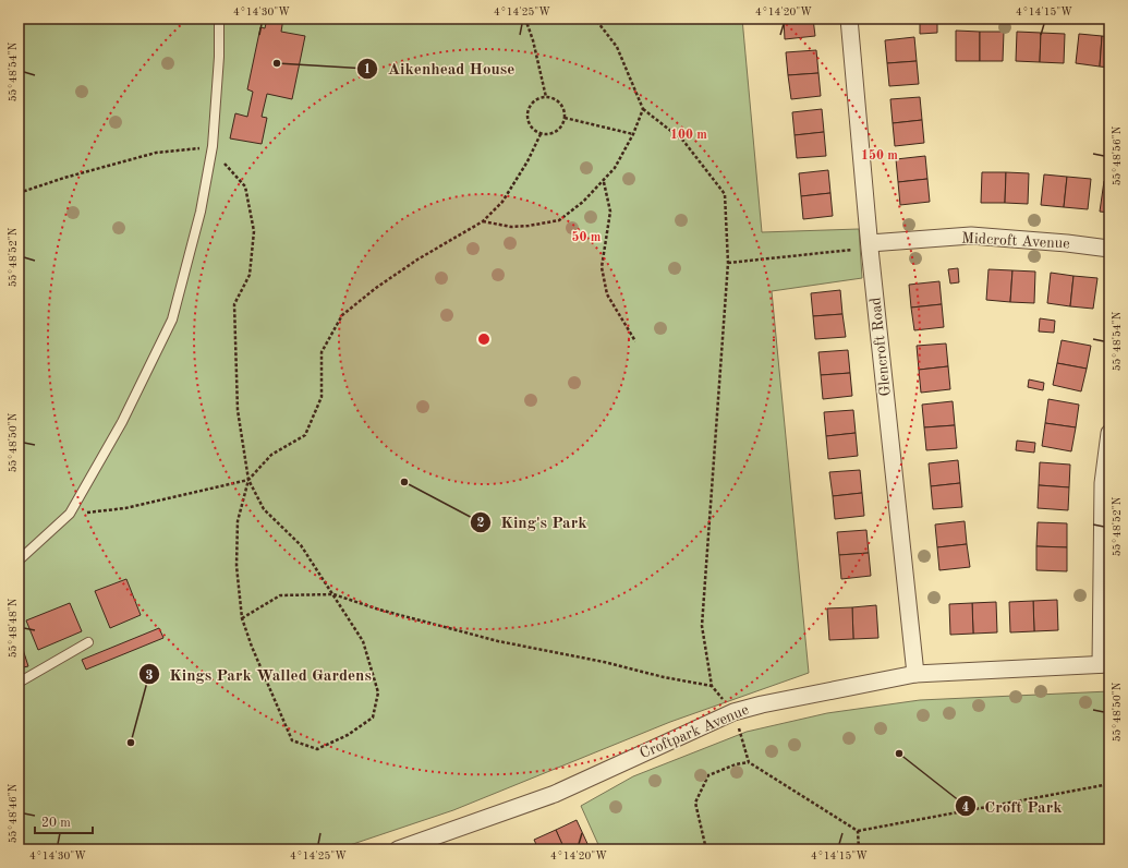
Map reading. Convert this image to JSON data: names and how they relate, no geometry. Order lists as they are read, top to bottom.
{
  "streets": {
    "street": ["Midcroft Avenue", "Glencroft Road", "Croftpark Avenue"]
  },
  "crossings": [
    ["Midcroft Avenue", "Glencroft Road"],
    ["Glencroft Road", "Croftpark Avenue"]
  ],
  "places": [
    "Aikenhead House",
    "King's Park",
    "Kings Park Walled Gardens",
    "Croft Park"
  ],
  "scale_bar": "20 m",
  "coordinates": [
    "4°14'30\"W",
    "4°14'25\"W",
    "4°14'20\"W",
    "4°14'15\"W",
    "55°48'54\"N",
    "55°48'56\"N",
    "55°48'52\"N",
    "55°48'50\"N",
    "55°48'48\"N",
    "55°48'46\"N"
  ],
  "rings": ["100 m", "150 m", "50 m"]
}
